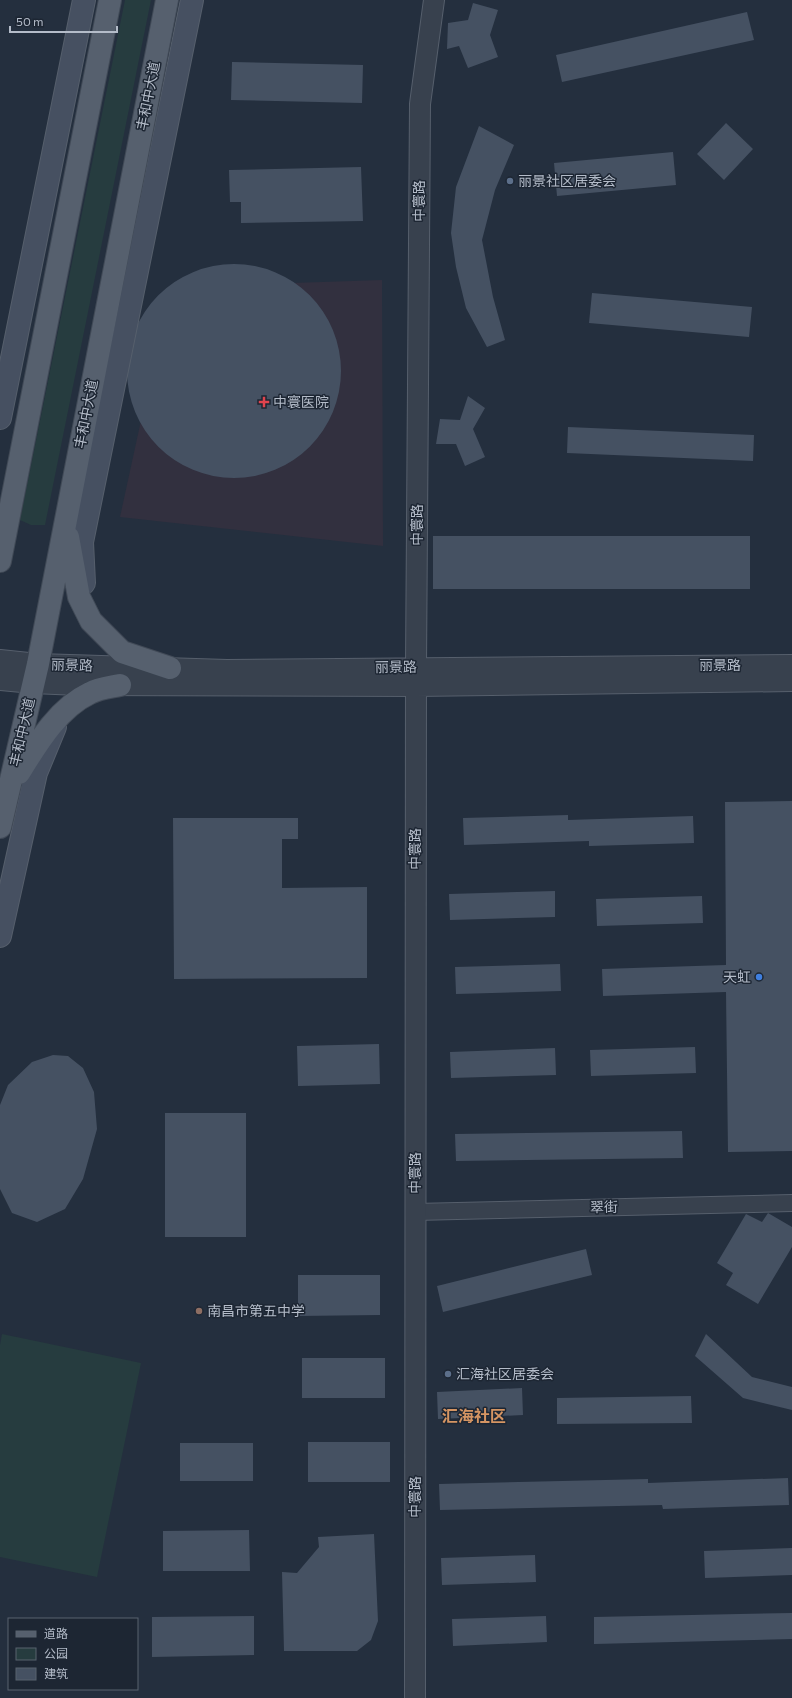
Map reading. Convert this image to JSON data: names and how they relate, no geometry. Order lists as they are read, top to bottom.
{
  "streets": {
    "main road": ["丰和中大道"],
    "street": ["中寰路", "丽景路", "翠街"]
  },
  "crossings": [
    ["丰和中大道", "丽景路"],
    ["中寰路", "丽景路"],
    ["中寰路", "翠街"]
  ],
  "districts": ["汇海社区"],
  "places": {
    "other": [
      "丽景社区居委会",
      "天虹",
      "南昌市第五中学",
      "汇海社区居委会"
    ],
    "health": ["中寰医院"]
  },
  "legend": ["道路", "公园", "建筑"],
  "scale_bar": "50 m"
}
